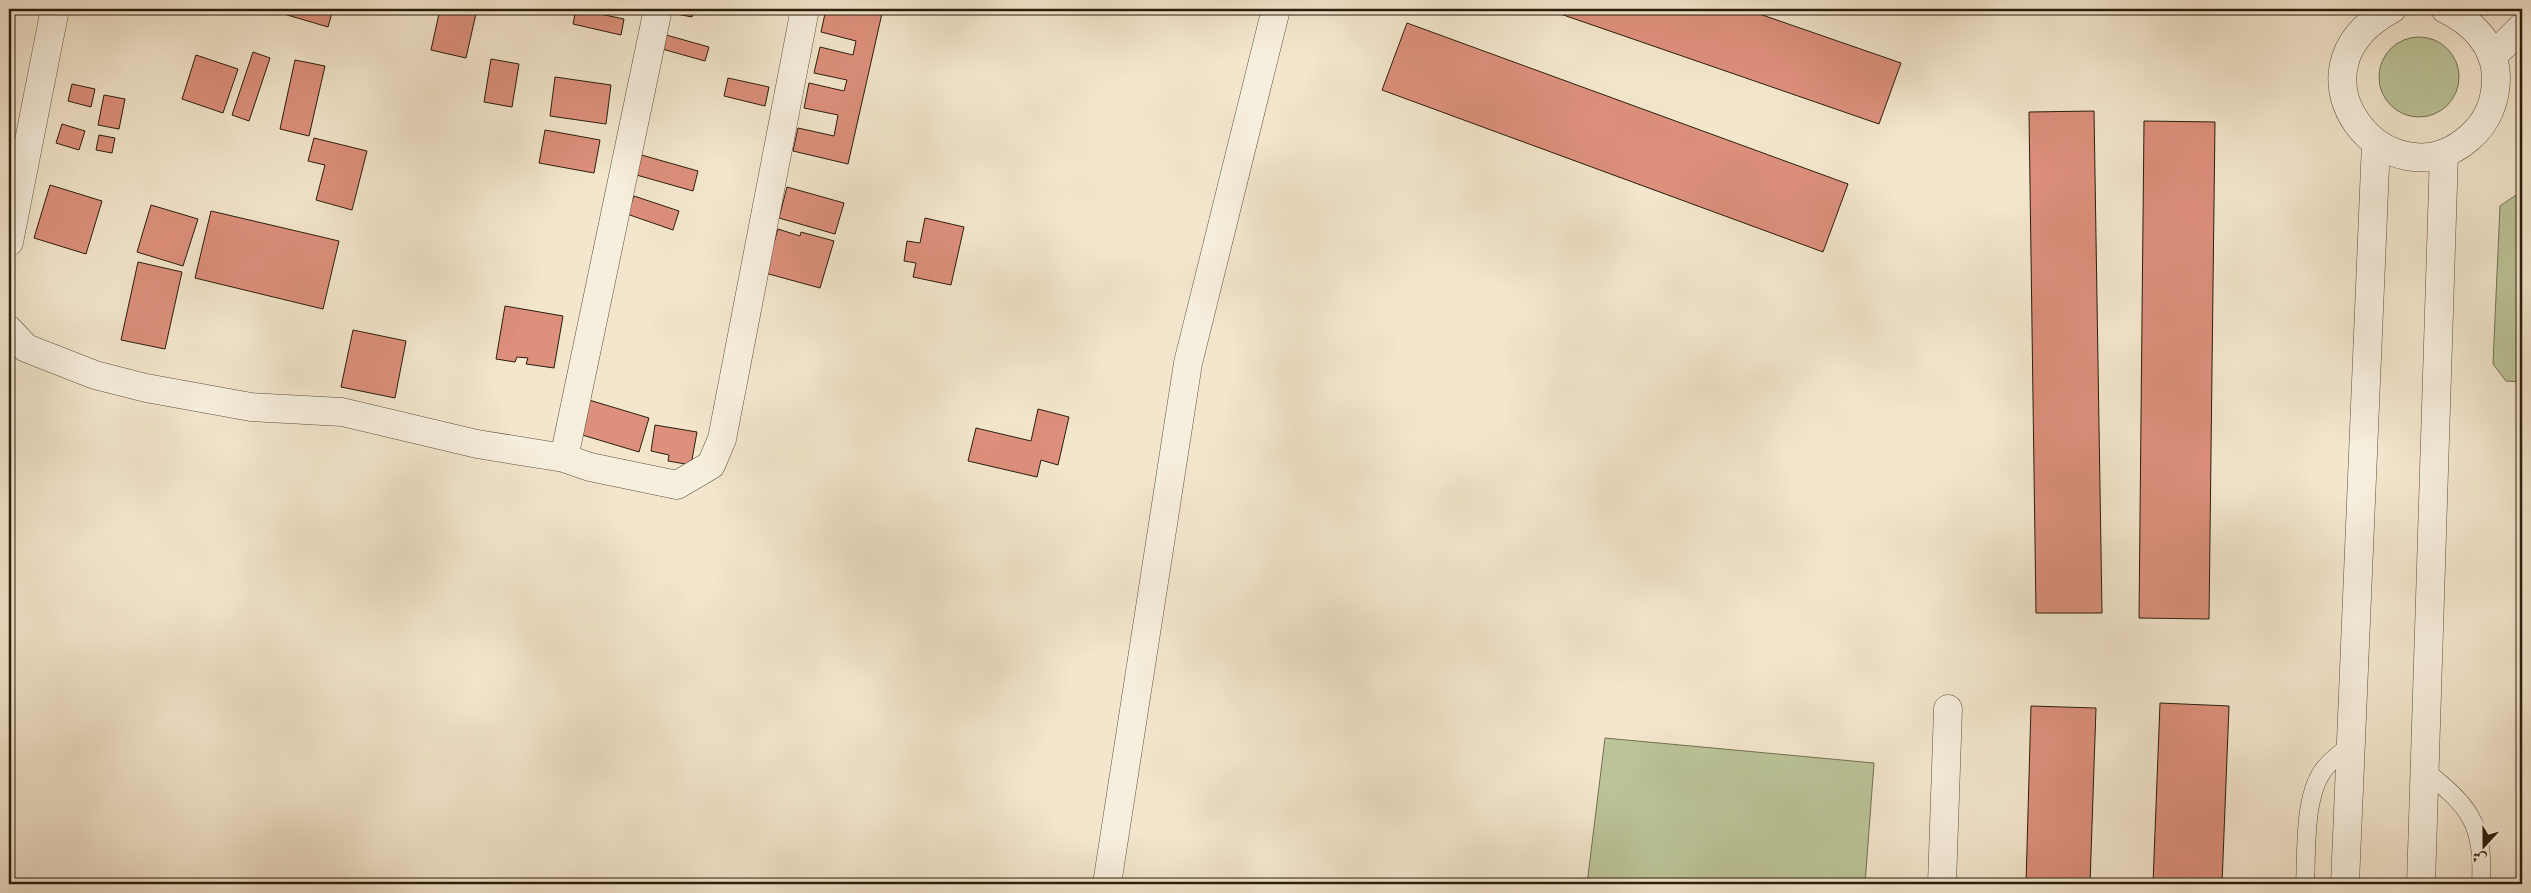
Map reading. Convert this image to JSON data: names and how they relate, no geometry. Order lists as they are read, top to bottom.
{
  "north": "bottom"
}
